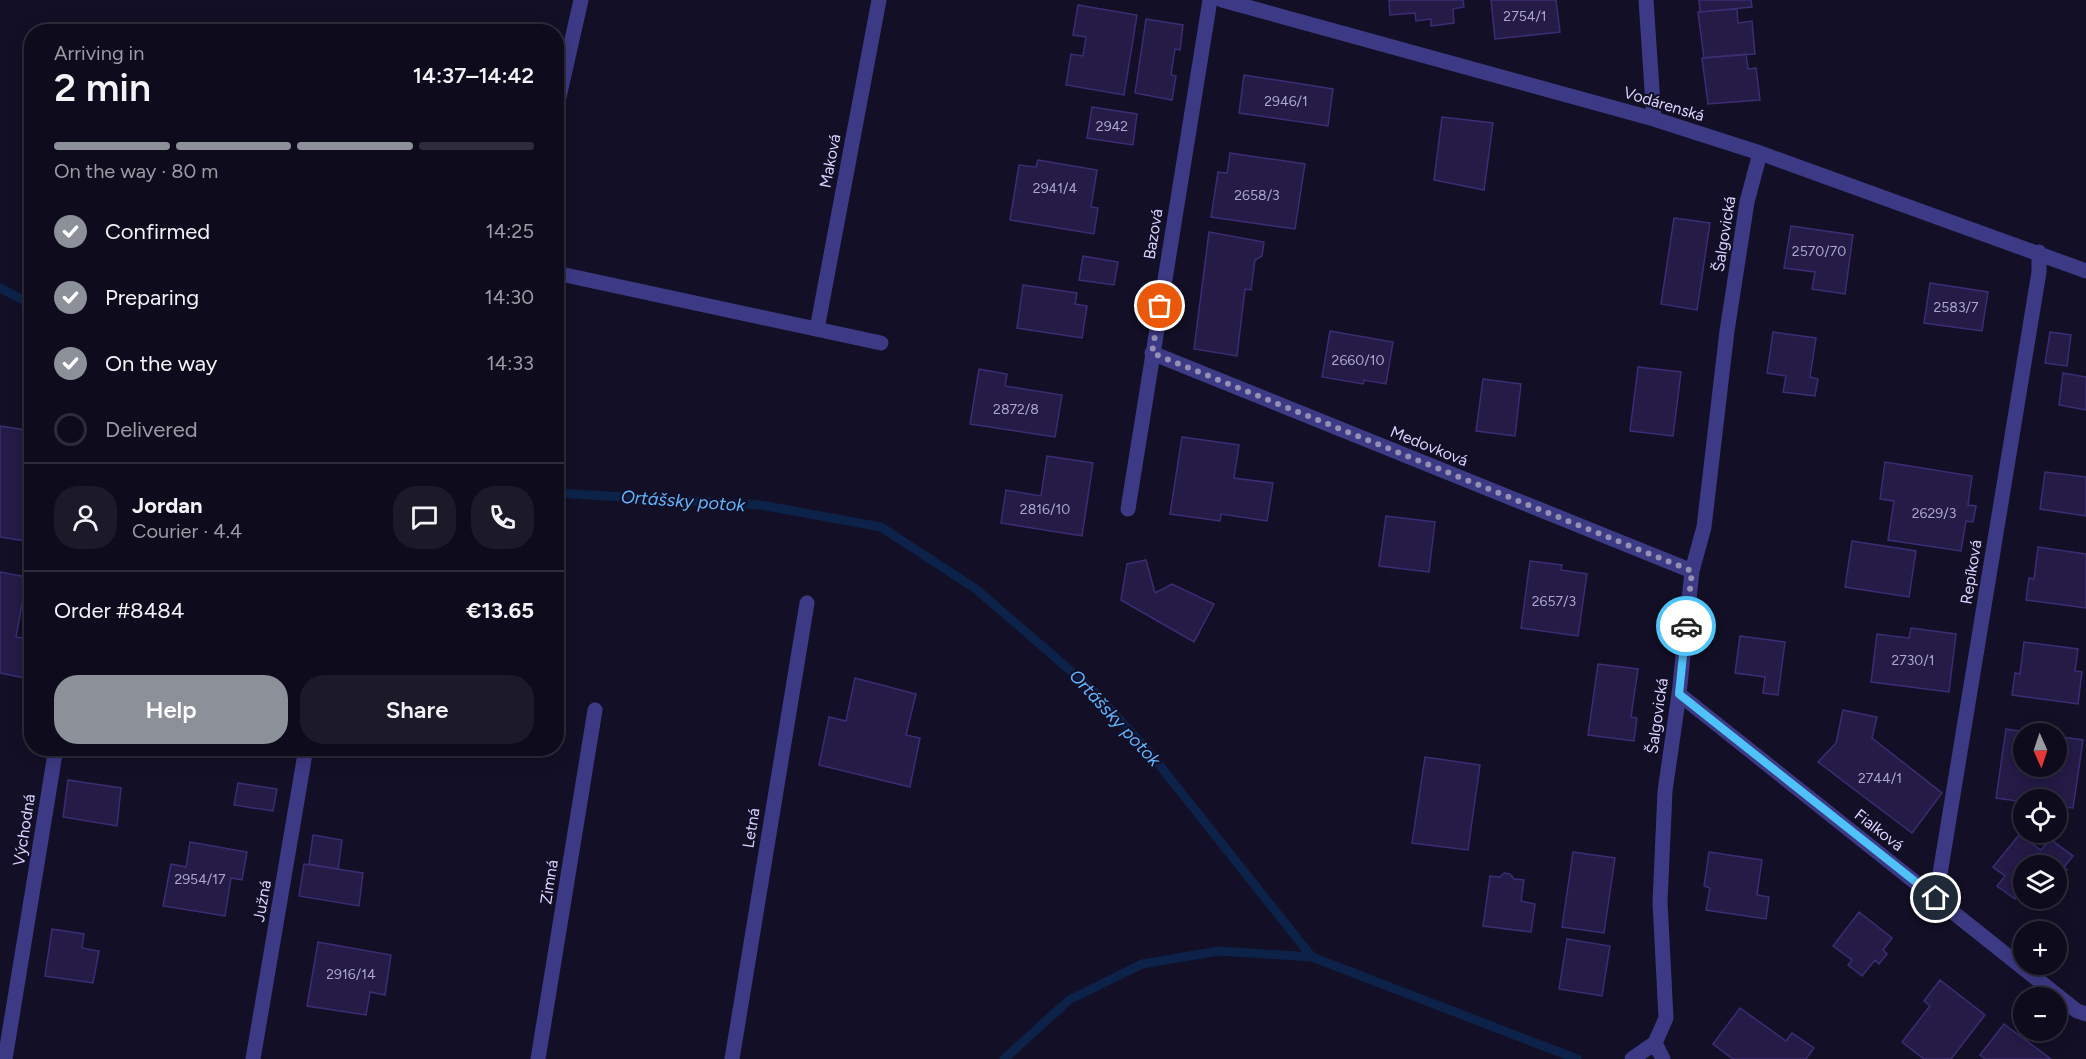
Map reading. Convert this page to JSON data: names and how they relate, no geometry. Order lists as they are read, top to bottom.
{
  "streets": {
    "street": [
      "Vodárenská",
      "Maková",
      "Bazová",
      "Šalgovická",
      "Medovková",
      "Repíková",
      "Letná",
      "Východná",
      "Fialková",
      "Zimná",
      "Južná"
    ]
  },
  "crossings": [
    ["Vodárenská", "Šalgovická"],
    ["Vodárenská", "Repíková"],
    ["Bazová", "Medovková"],
    ["Šalgovická", "Medovková"],
    ["Šalgovická", "Fialková"],
    ["Repíková", "Fialková"]
  ],
  "water": ["Ortášsky potok"],
  "house_numbers": [
    "2754/1",
    "2946/1",
    "2942",
    "2941/4",
    "2658/3",
    "2570/70",
    "2583/7",
    "2660/10",
    "2872/8",
    "2816/10",
    "2629/3",
    "2657/3",
    "2730/1",
    "2744/1",
    "2954/17",
    "2916/14"
  ],
  "north": "bottom",
  "page": {
    "heading": ["2 min", "Arriving in", "14:37–14:42"],
    "panel": [
      "Jordan",
      "Courier · 4.4",
      "Order #8484",
      "€13.65"
    ],
    "bar": "On the way · 80 m",
    "list": [
      ["Confirmed", "14:25"],
      ["Preparing", "14:30"],
      ["On the way", "14:33"],
      "Delivered"
    ],
    "buttons": ["Help", "Share"],
    "map_buttons": ["+", "−"]
  }
}
